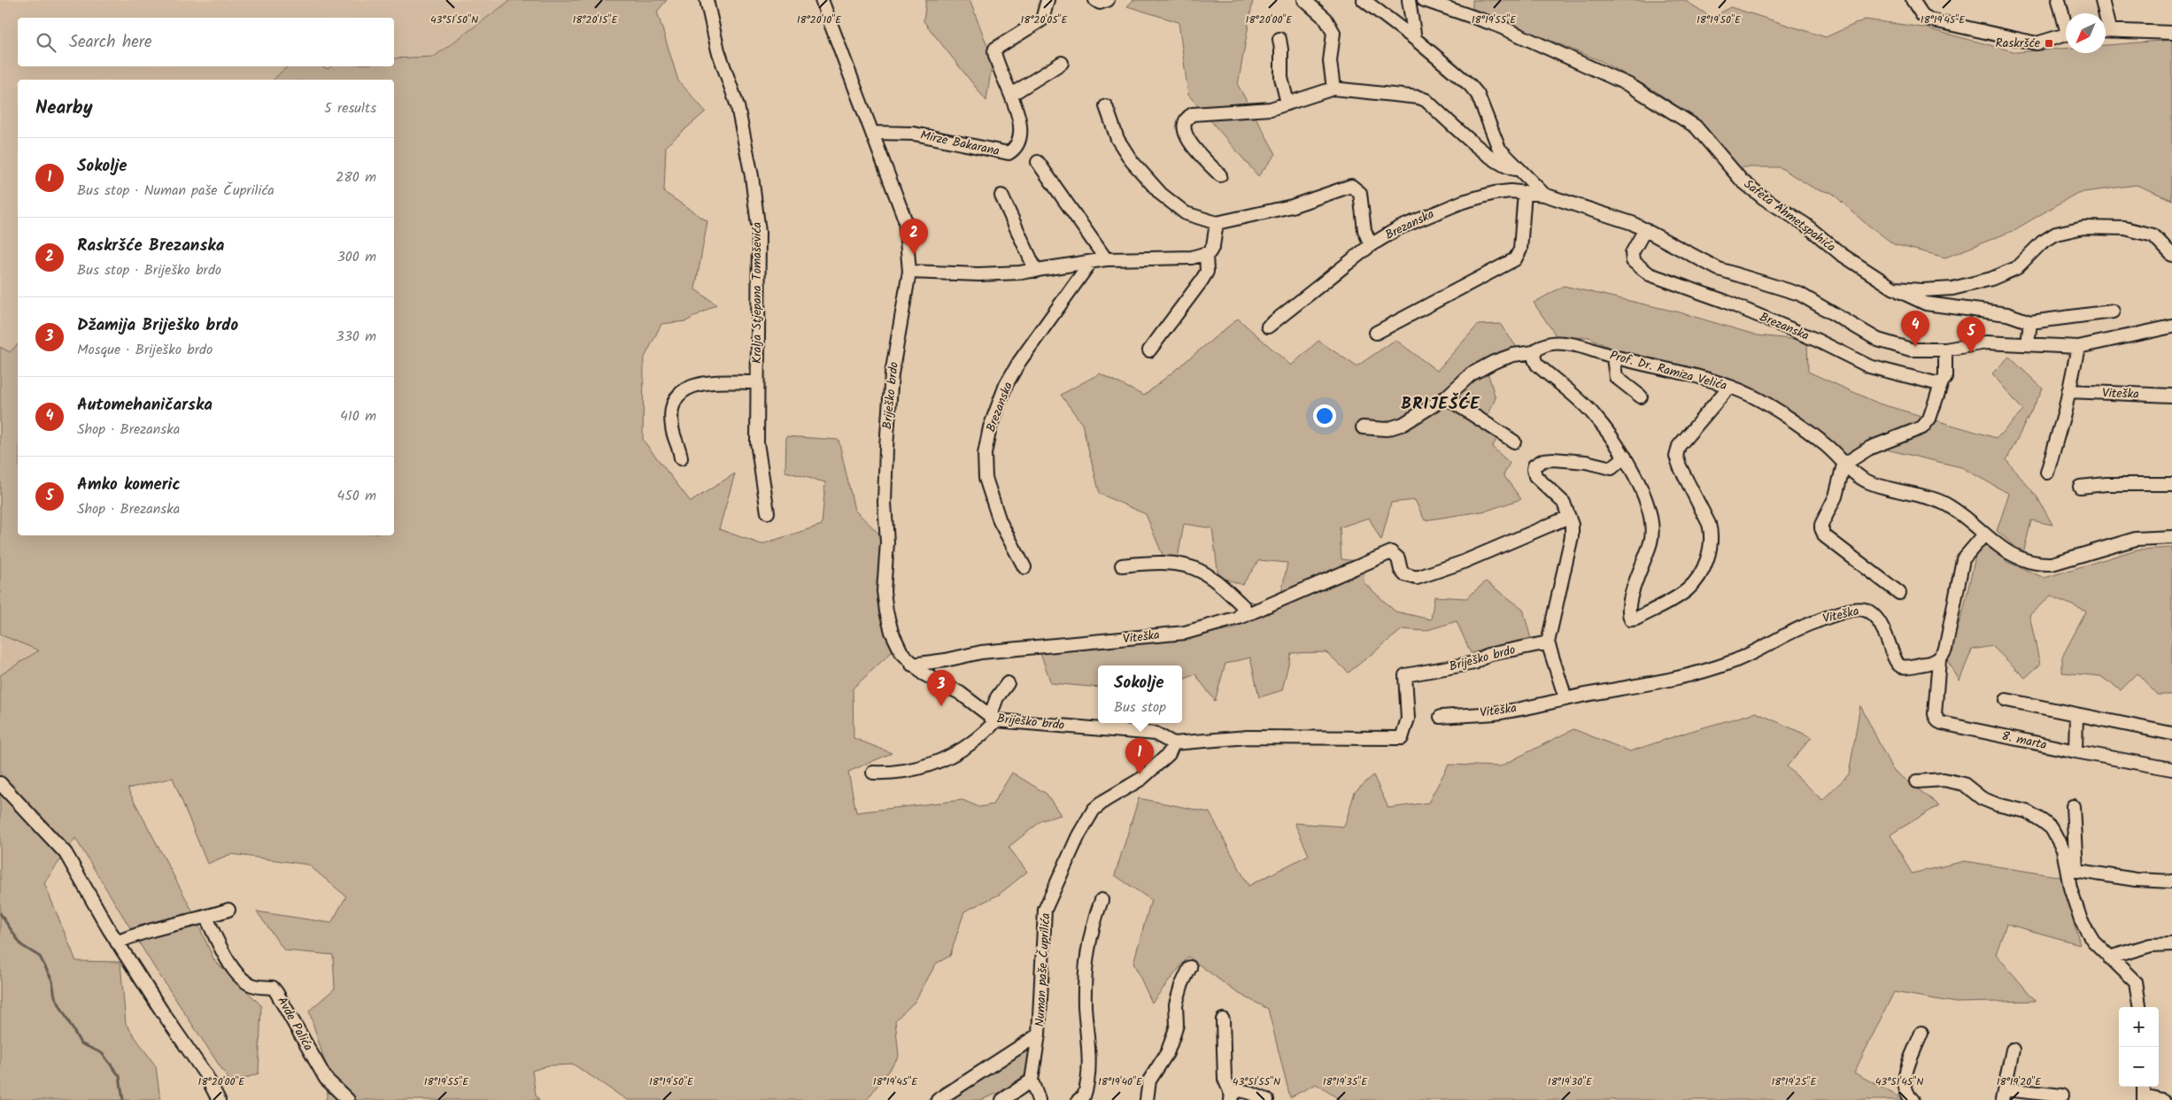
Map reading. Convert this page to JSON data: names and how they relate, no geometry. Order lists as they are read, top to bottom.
{
  "streets": {
    "street": [
      "Mirze Bakarana",
      "Safeta Ahmetspahića",
      "Brezanska",
      "Kralja Stjepana Tomaševića",
      "Prof. Dr. Ramiza Velića",
      "Viteška",
      "Briješko brdo",
      "8. marta",
      "Numan paše Čuprilića",
      "Avde Palića"
    ]
  },
  "crossings": [
    ["Mirze Bakarana", "Briješko brdo"],
    ["Viteška", "Briješko brdo"],
    ["Viteška", "8. marta"],
    ["Briješko brdo", "Numan paše Čuprilića"]
  ],
  "districts": ["BRIJEŠĆE"],
  "places": {
    "transit": ["Raskršće"]
  },
  "north": "bottom left",
  "page": {
    "search": "Search here",
    "heading": ["Nearby", "5 results"],
    "list": [
      {
        "mark": "1",
        "name": "Sokolje",
        "note": "Bus stop · Numan paše Čuprilića",
        "value": "280 m"
      },
      {
        "mark": "2",
        "name": "Raskršće Brezanska",
        "note": "Bus stop · Briješko brdo",
        "value": "300 m"
      },
      {
        "mark": "3",
        "name": "Džamija Briješko brdo",
        "note": "Mosque · Briješko brdo",
        "value": "330 m"
      },
      {
        "mark": "4",
        "name": "Automehaničarska",
        "note": "Shop · Brezanska",
        "value": "410 m"
      },
      {
        "mark": "5",
        "name": "Amko komeric",
        "note": "Shop · Brezanska",
        "value": "450 m"
      }
    ],
    "pins": [
      "2",
      "4",
      "5",
      "3",
      "1"
    ],
    "popup": ["Sokolje", "Bus stop"],
    "map_buttons": ["+", "−"]
  },
  "coordinates": [
    "43°51'50\"N",
    "18°20'15\"E",
    "18°20'10\"E",
    "18°20'05\"E",
    "18°20'00\"E",
    "18°19'55\"E",
    "18°19'50\"E",
    "18°19'45\"E",
    "18°19'40\"E",
    "18°19'35\"E",
    "18°19'30\"E",
    "18°19'25\"E",
    "18°19'20\"E",
    "43°51'55\"N",
    "43°51'45\"N"
  ]
}
